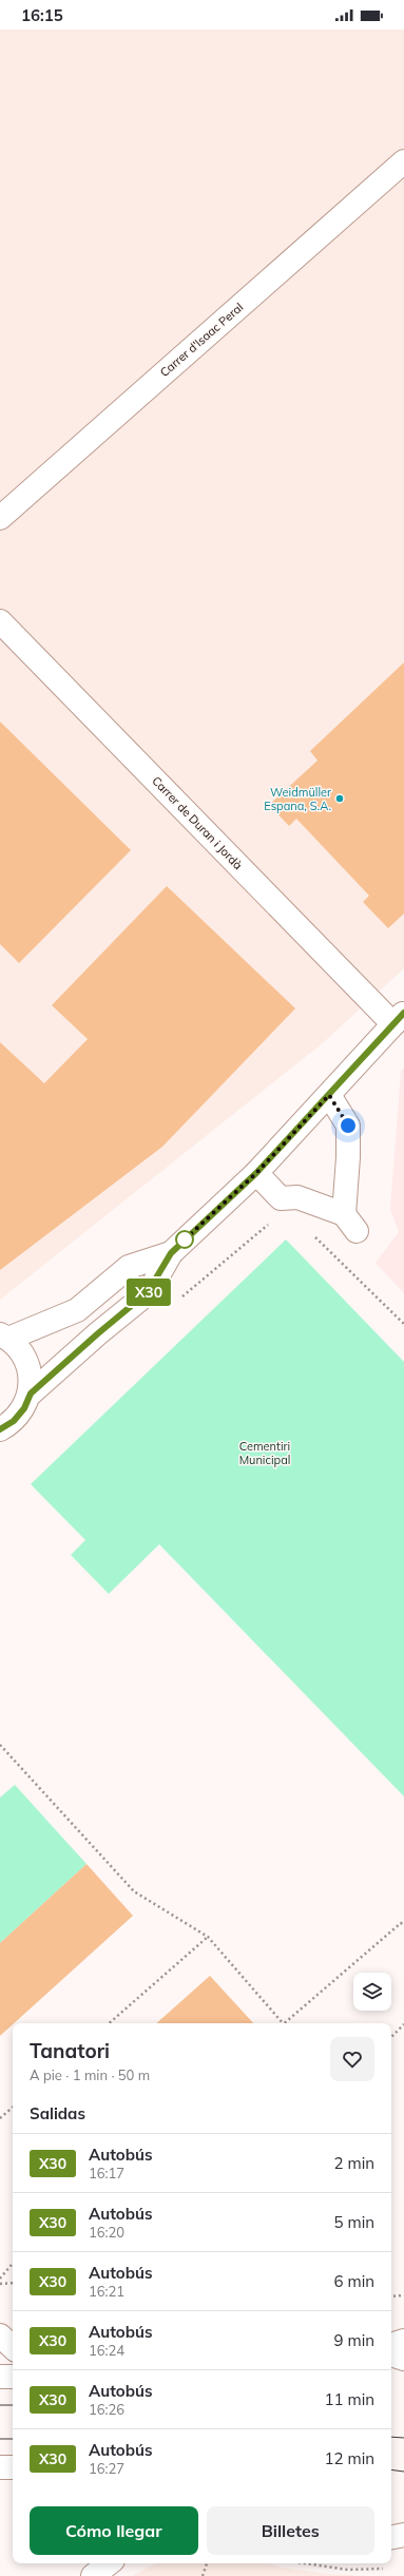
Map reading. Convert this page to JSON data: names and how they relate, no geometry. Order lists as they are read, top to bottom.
{
  "streets": {
    "street": ["Carrer d'Isaac Peral", "Carrer de Duran i Jordà"]
  },
  "parks": ["Cementiri Municipal"],
  "places": ["Weidmüller Espana, S.A."],
  "lines": ["bus line X30"],
  "page": {
    "status": "16:15",
    "on_map": "X30",
    "heading": [
      ["Tanatori", "A pie · 1 min · 50 m"],
      "Salidas"
    ],
    "list": [
      {
        "mark": "X30",
        "name": "Autobús",
        "note": "16:17",
        "value": "2 min"
      },
      {
        "mark": "X30",
        "name": "Autobús",
        "note": "16:20",
        "value": "5 min"
      },
      {
        "mark": "X30",
        "name": "Autobús",
        "note": "16:21",
        "value": "6 min"
      },
      {
        "mark": "X30",
        "name": "Autobús",
        "note": "16:24",
        "value": "9 min"
      },
      {
        "mark": "X30",
        "name": "Autobús",
        "note": "16:26",
        "value": "11 min"
      },
      {
        "mark": "X30",
        "name": "Autobús",
        "note": "16:27",
        "value": "12 min"
      }
    ],
    "buttons": ["Cómo llegar", "Billetes"]
  }
}
